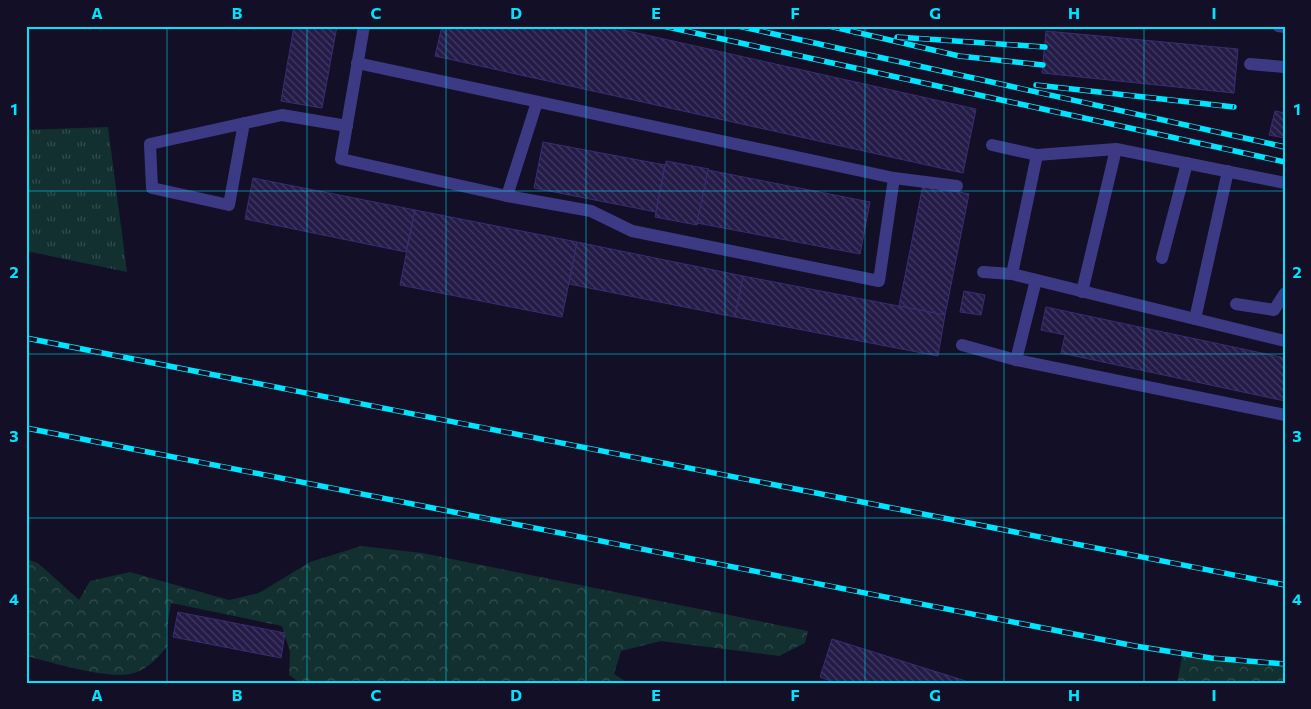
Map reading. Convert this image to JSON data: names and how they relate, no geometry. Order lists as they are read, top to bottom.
{
  "grid": {
    "columns": [
      "A",
      "B",
      "C",
      "D",
      "E",
      "F",
      "G",
      "H",
      "I"
    ],
    "rows": [
      "1",
      "2",
      "3",
      "4"
    ]
  }
}
